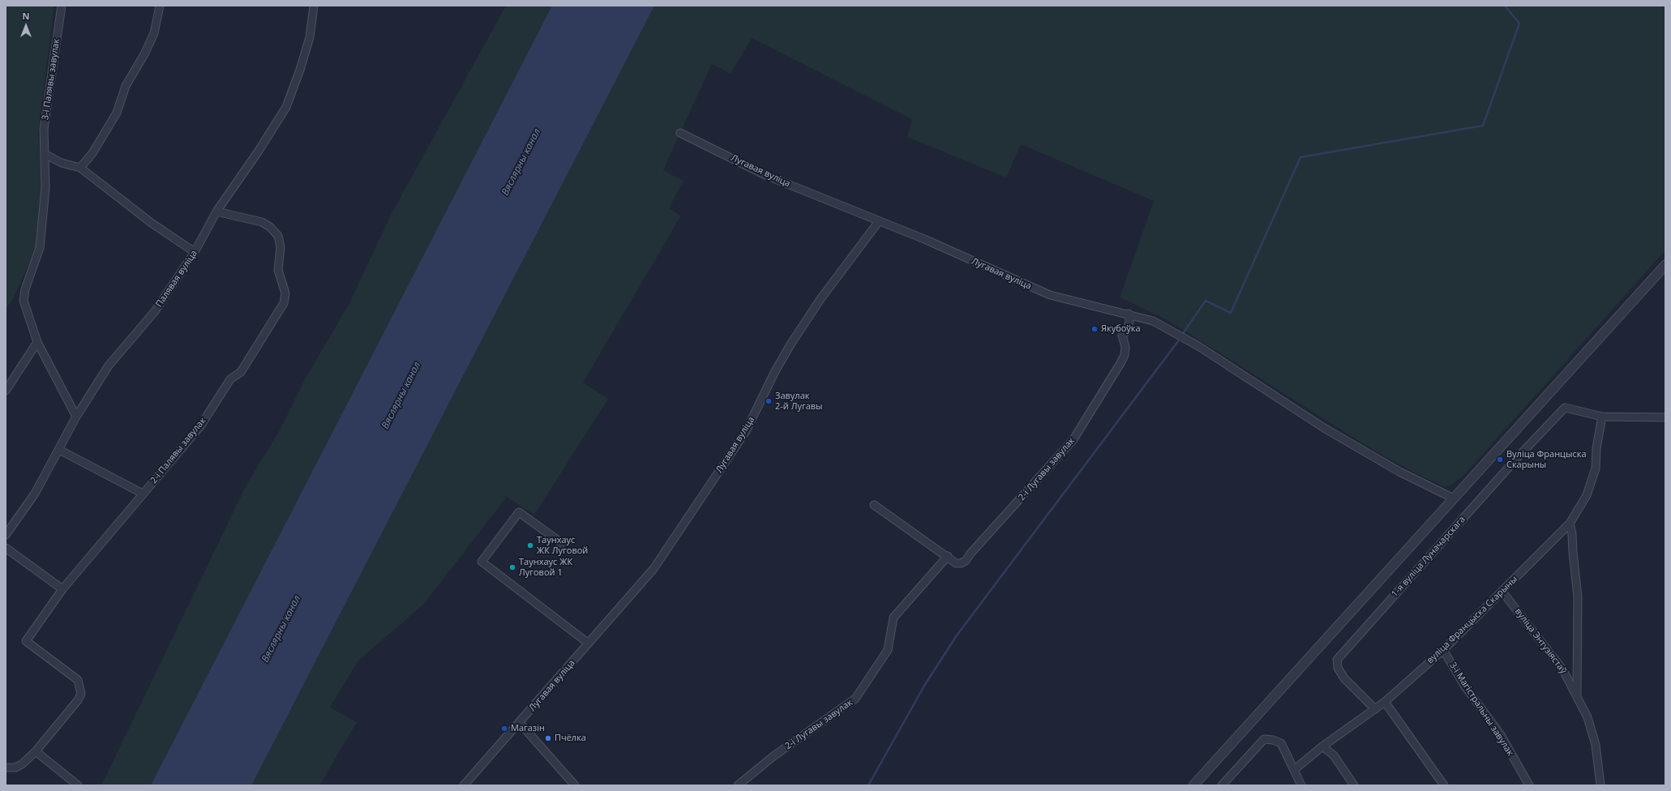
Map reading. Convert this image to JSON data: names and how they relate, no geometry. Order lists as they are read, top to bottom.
{
  "streets": {
    "street": [
      "3-і Палявы завулак",
      "Лугавая вуліца",
      "Палявая вуліца",
      "2-і Палявы завулак",
      "2-і Лугавы завулак",
      "1-я вуліца Луначарскага",
      "вуліца Францыска Скарыны",
      "вуліца Энтузіястаў",
      "3-і Магістральны завулак"
    ]
  },
  "crossings": [
    ["3-і Палявы завулак", "Палявая вуліца"],
    ["Лугавая вуліца", "2-і Лугавы завулак"],
    ["Палявая вуліца", "2-і Палявы завулак"],
    ["1-я вуліца Луначарскага", "вуліца Францыска Скарыны"],
    ["вуліца Францыска Скарыны", "вуліца Энтузіястаў"],
    ["вуліца Францыска Скарыны", "3-і Магістральны завулак"]
  ],
  "water": ["Вяслярны канал"],
  "places": [
    "Якубоўка",
    "Завулак 2-й Лугавы",
    "Вуліца Францыска Скарыны",
    "Таунхаус ЖК Луговой",
    "Таунхаус ЖК Луговой 1",
    "Магазін",
    "Пчёлка"
  ],
  "north": "top"
}
